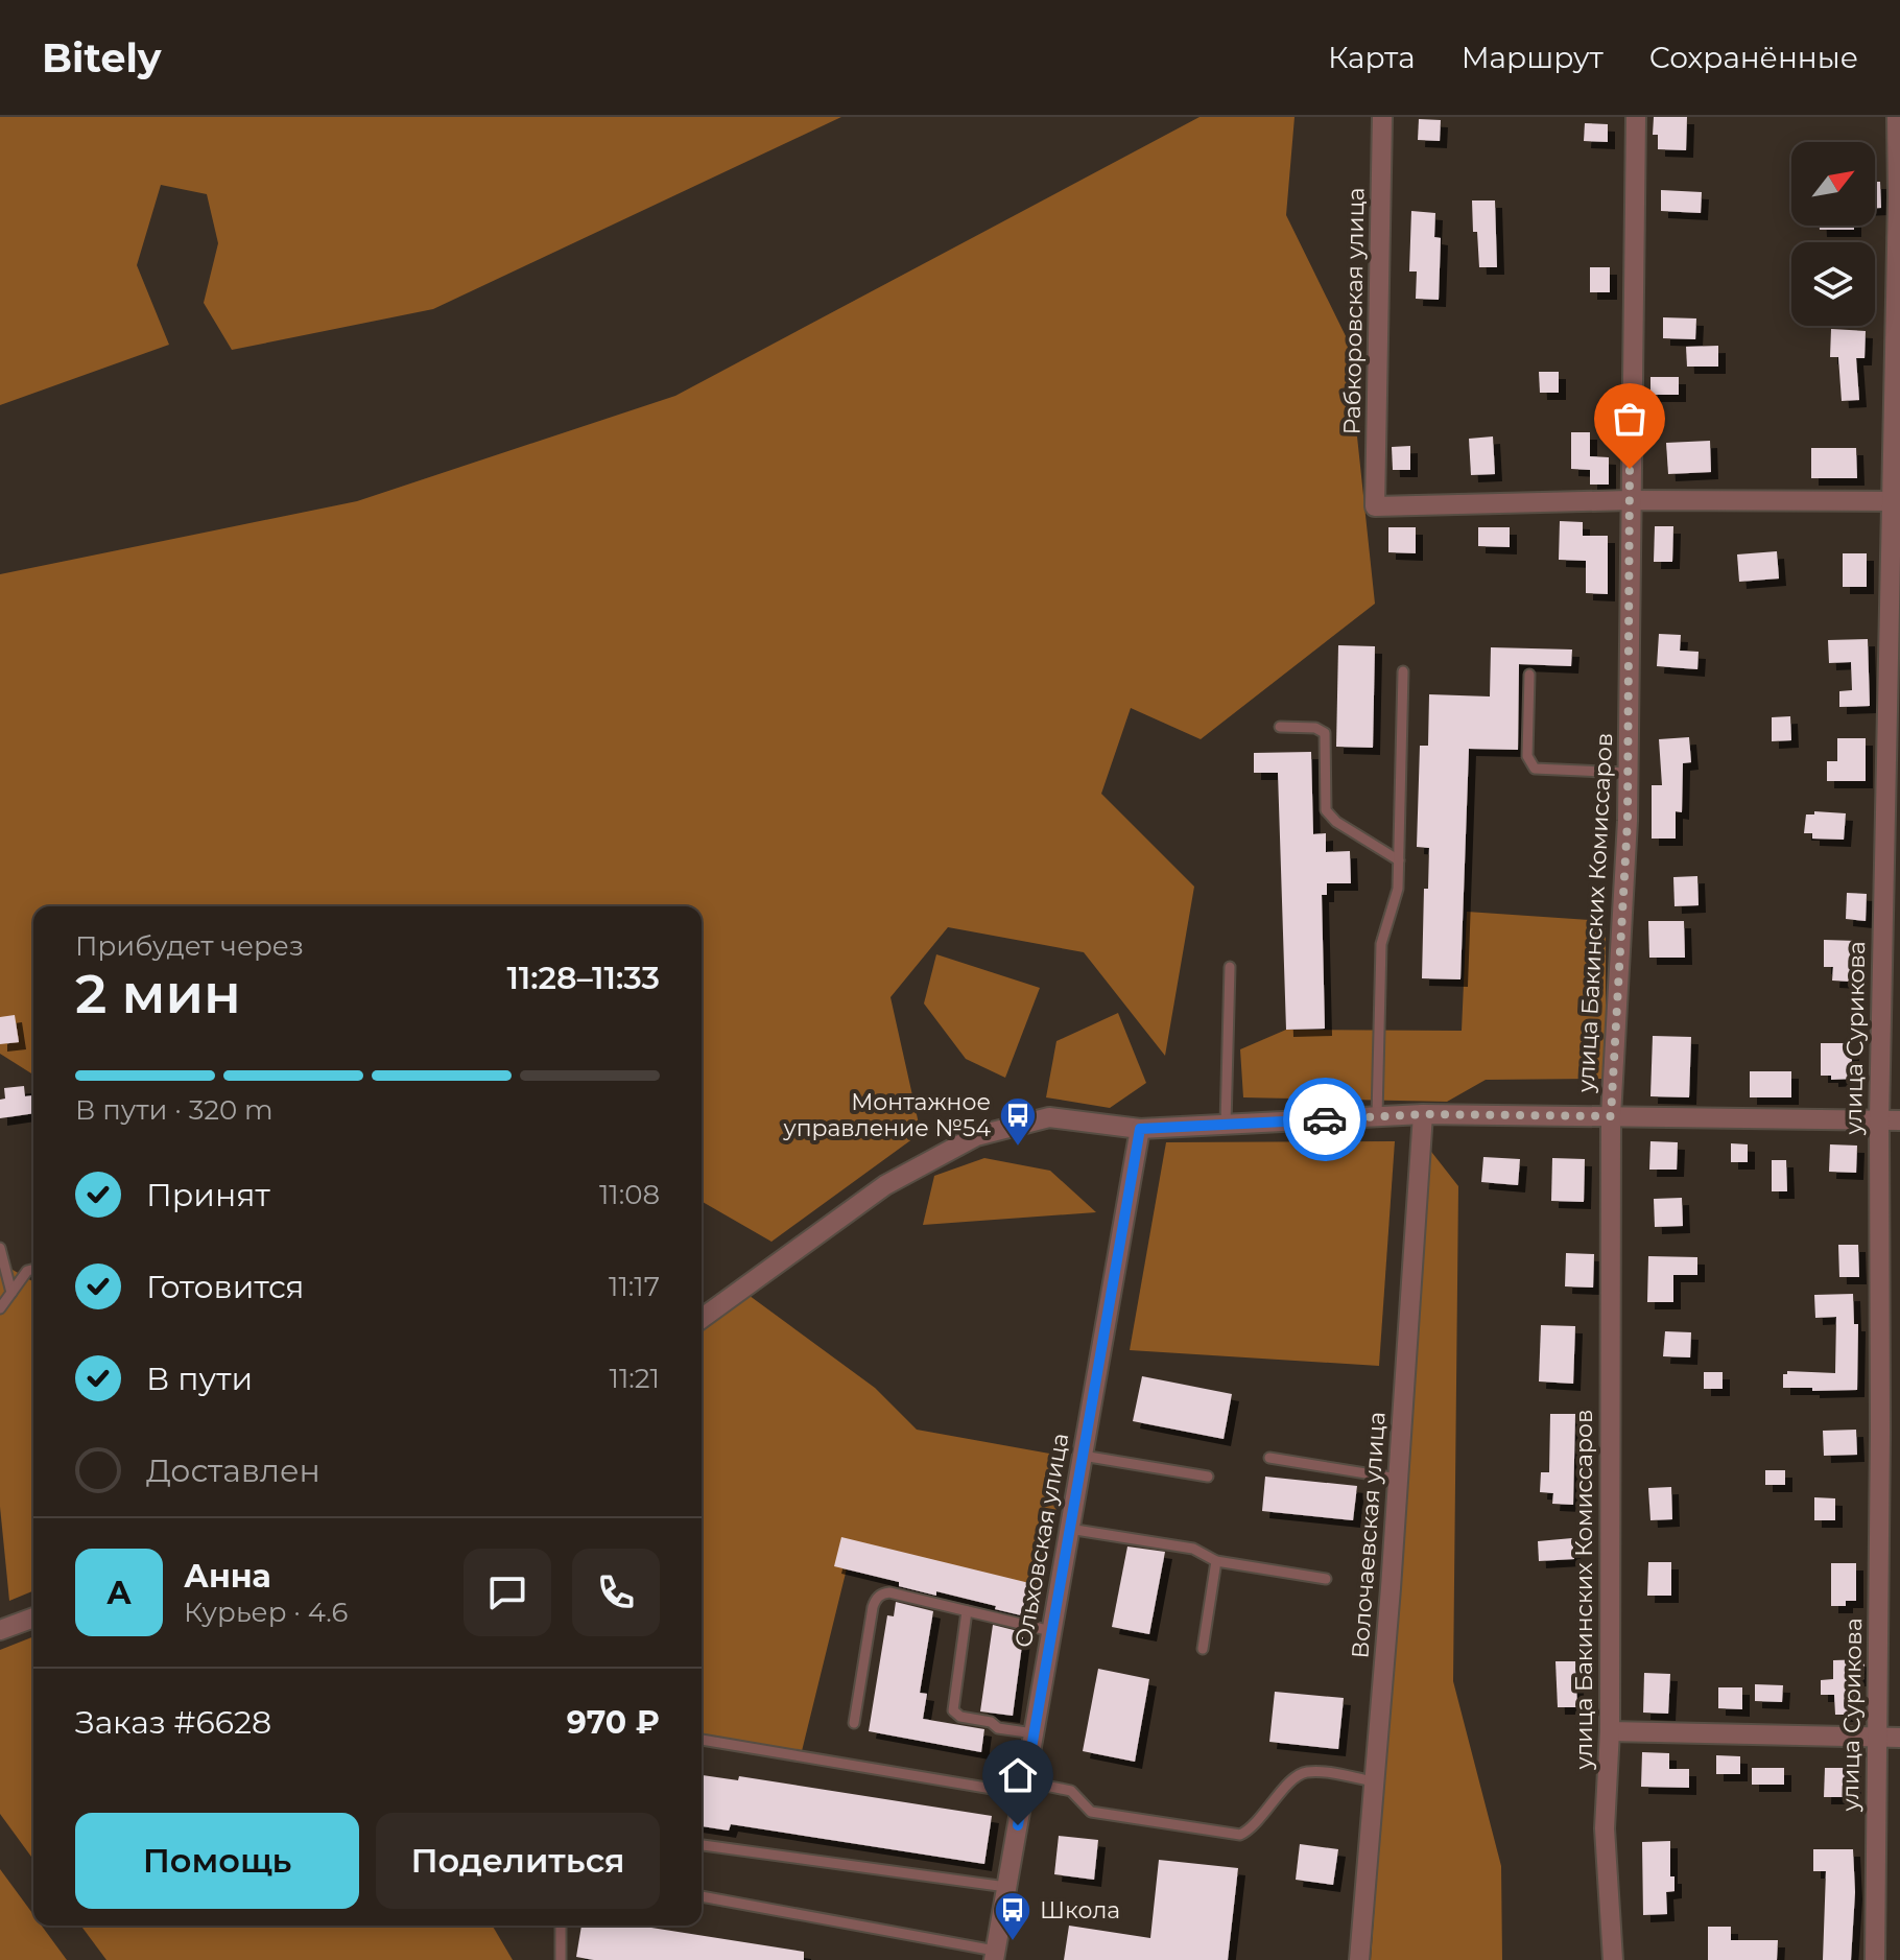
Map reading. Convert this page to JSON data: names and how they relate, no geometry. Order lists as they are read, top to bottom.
{
  "streets": {
    "street": [
      "Рабкоровская улица",
      "улица Бакинских Комиссаров",
      "улица Сурикова",
      "Волочаевская улица",
      "Ольховская улица"
    ]
  },
  "crossings": [
    ["Рабкоровская улица", "улица Бакинских Комиссаров"]
  ],
  "places": {
    "bus stop": ["Монтажное управление №54", "Школа"]
  },
  "north": "top right",
  "page": {
    "header": "Bitely",
    "nav": ["Карта", "Маршрут", "Сохранённые"],
    "heading": ["2 мин", "Прибудет через", "11:28–11:33"],
    "panel": [
      "Анна",
      "Курьер · 4.6",
      "Заказ #6628",
      "970 ₽"
    ],
    "bar": "В пути · 320 m",
    "list": [
      ["Принят", "11:08"],
      ["Готовится", "11:17"],
      ["В пути", "11:21"],
      "Доставлен"
    ],
    "round": "А",
    "buttons": ["Помощь", "Поделиться"]
  }
}
